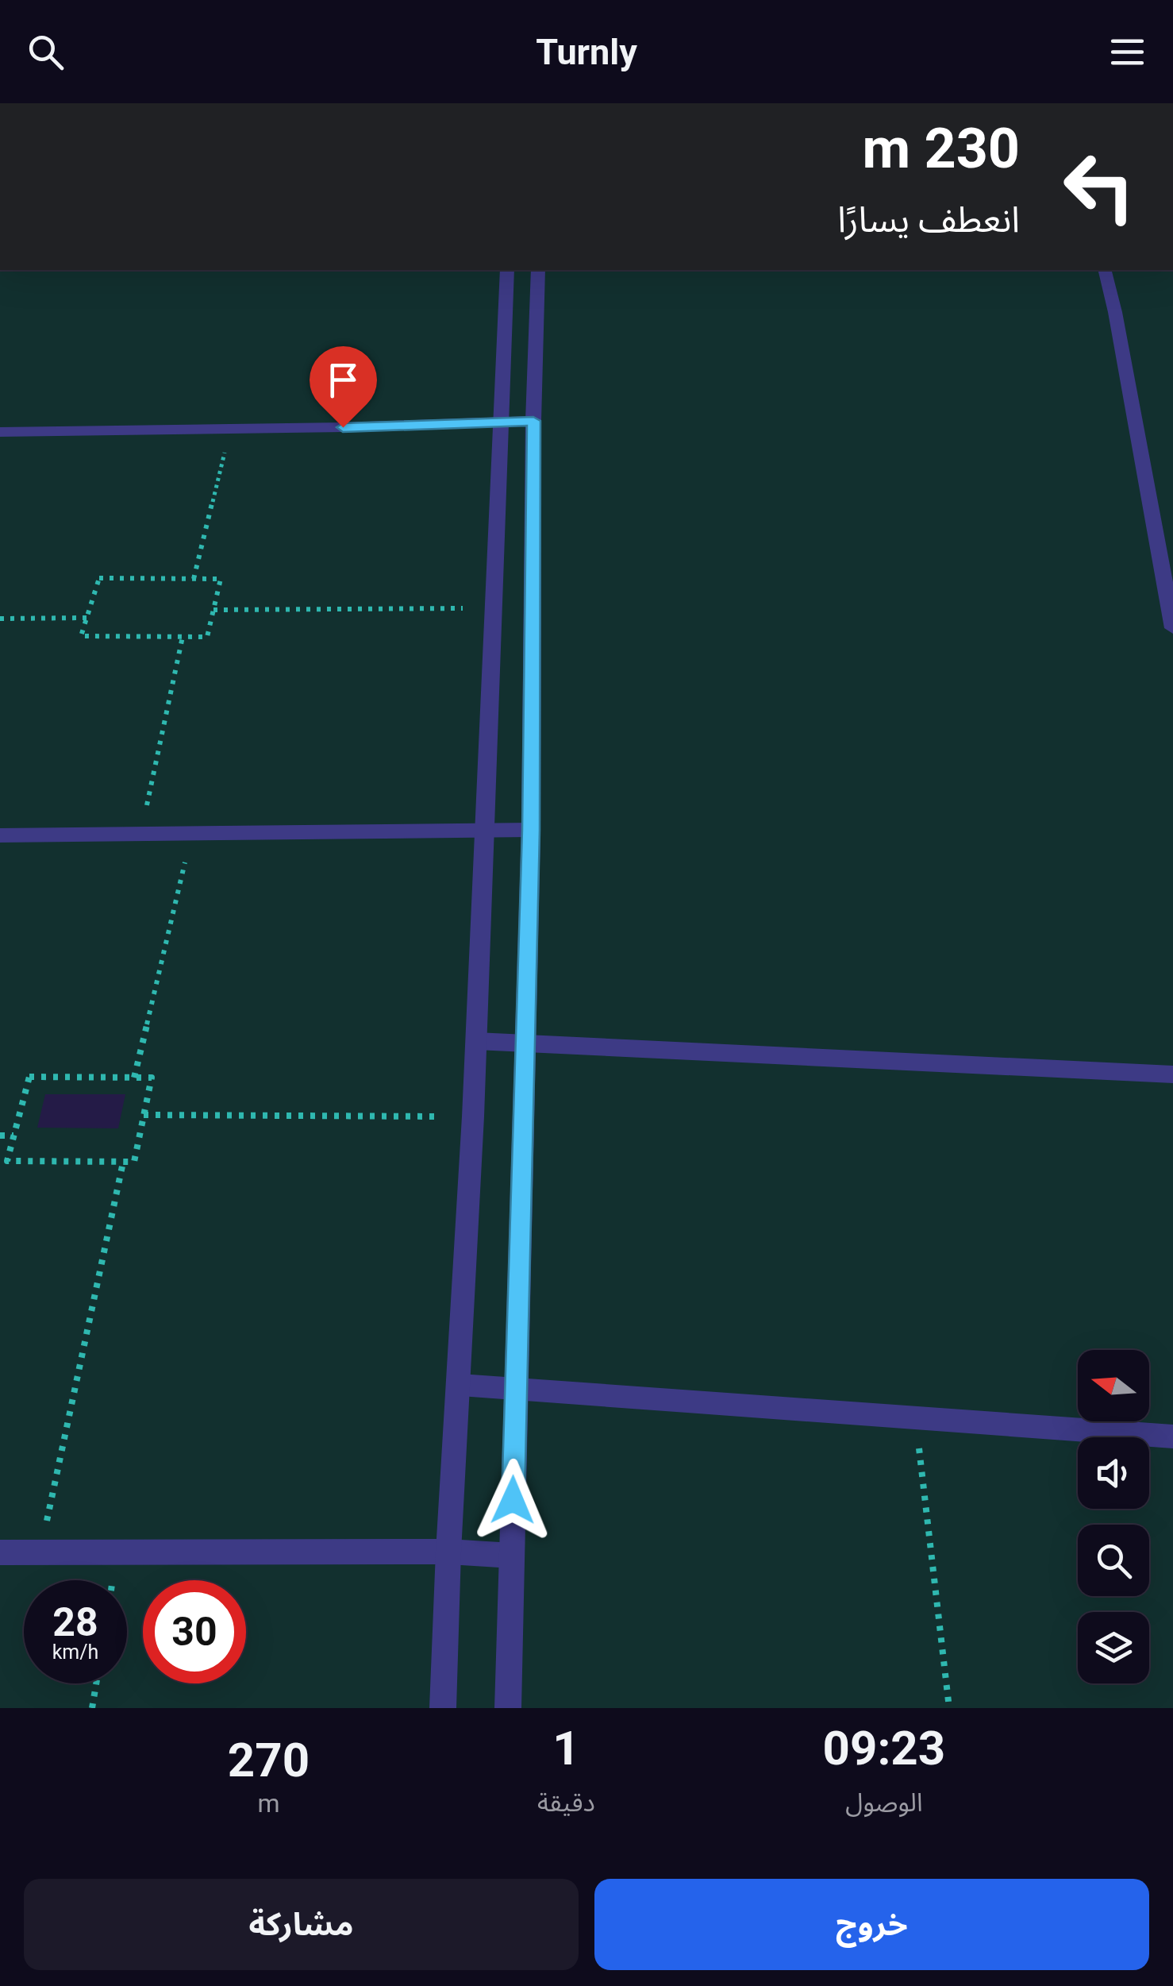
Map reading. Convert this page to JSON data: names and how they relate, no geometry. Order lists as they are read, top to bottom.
{
  "north": "left",
  "page": {
    "header": "Turnly",
    "turn": ["230 m", "انعطف يسارًا"],
    "speed": "28 km/h",
    "limit": "30",
    "eta": [
      "09:23",
      "الوصول",
      "1",
      "دقيقة",
      "270",
      "m"
    ],
    "buttons": ["خروج", "مشاركة"]
  }
}
